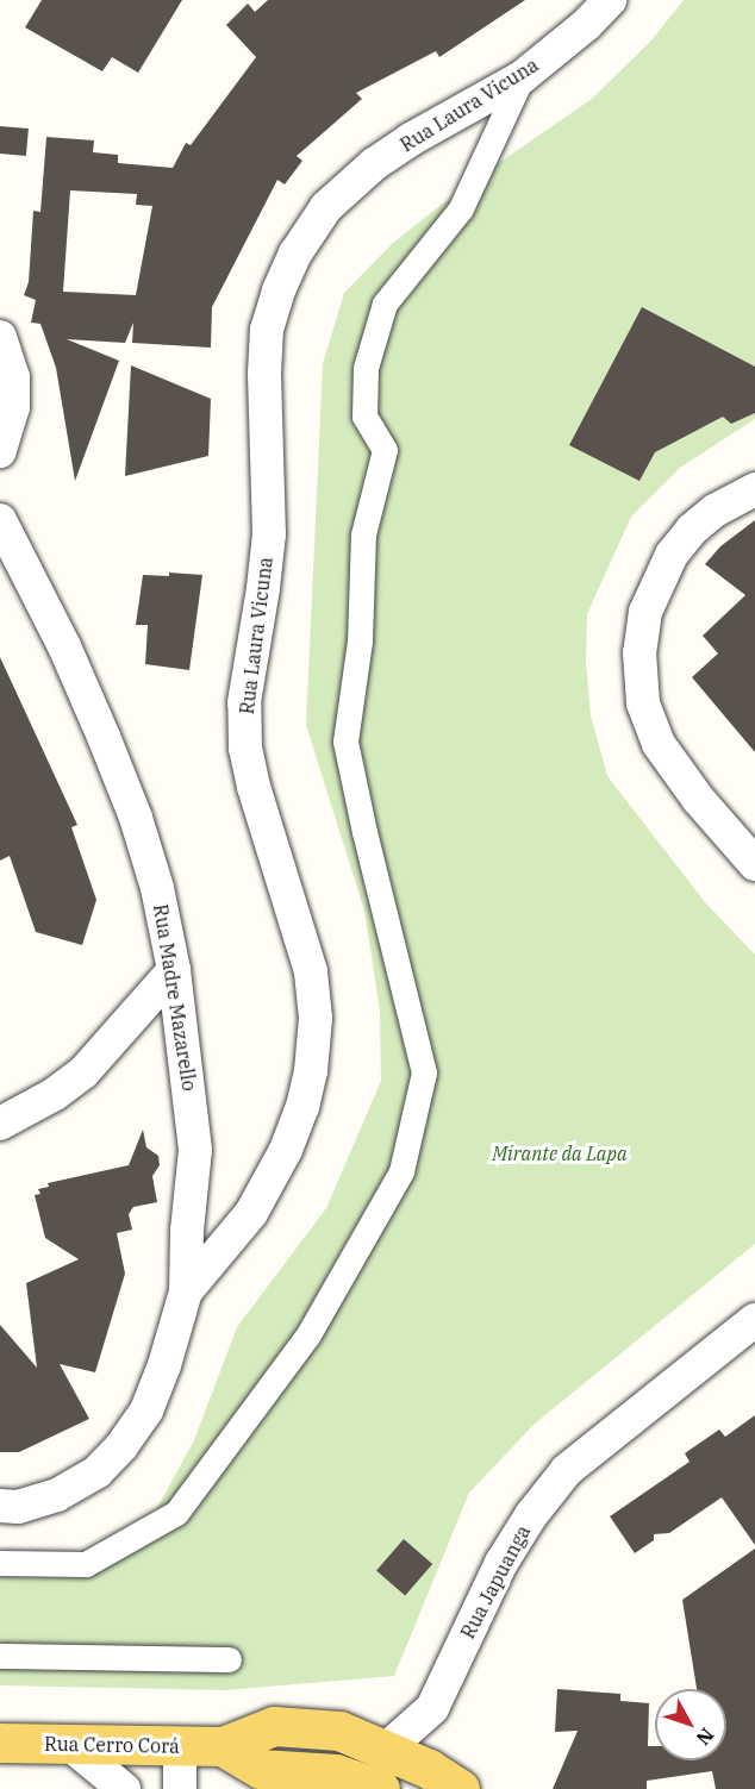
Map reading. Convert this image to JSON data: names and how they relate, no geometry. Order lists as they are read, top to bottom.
{
  "streets": {
    "main road": ["Rua Cerro Corá"],
    "street": ["Rua Laura Vicuna", "Rua Madre Mazarello", "Rua Japuanga"]
  },
  "crossings": [
    ["Rua Laura Vicuna", "Rua Madre Mazarello"],
    ["Rua Japuanga", "Rua Cerro Corá"]
  ],
  "parks": ["Mirante da Lapa"],
  "north": "bottom right"
}
